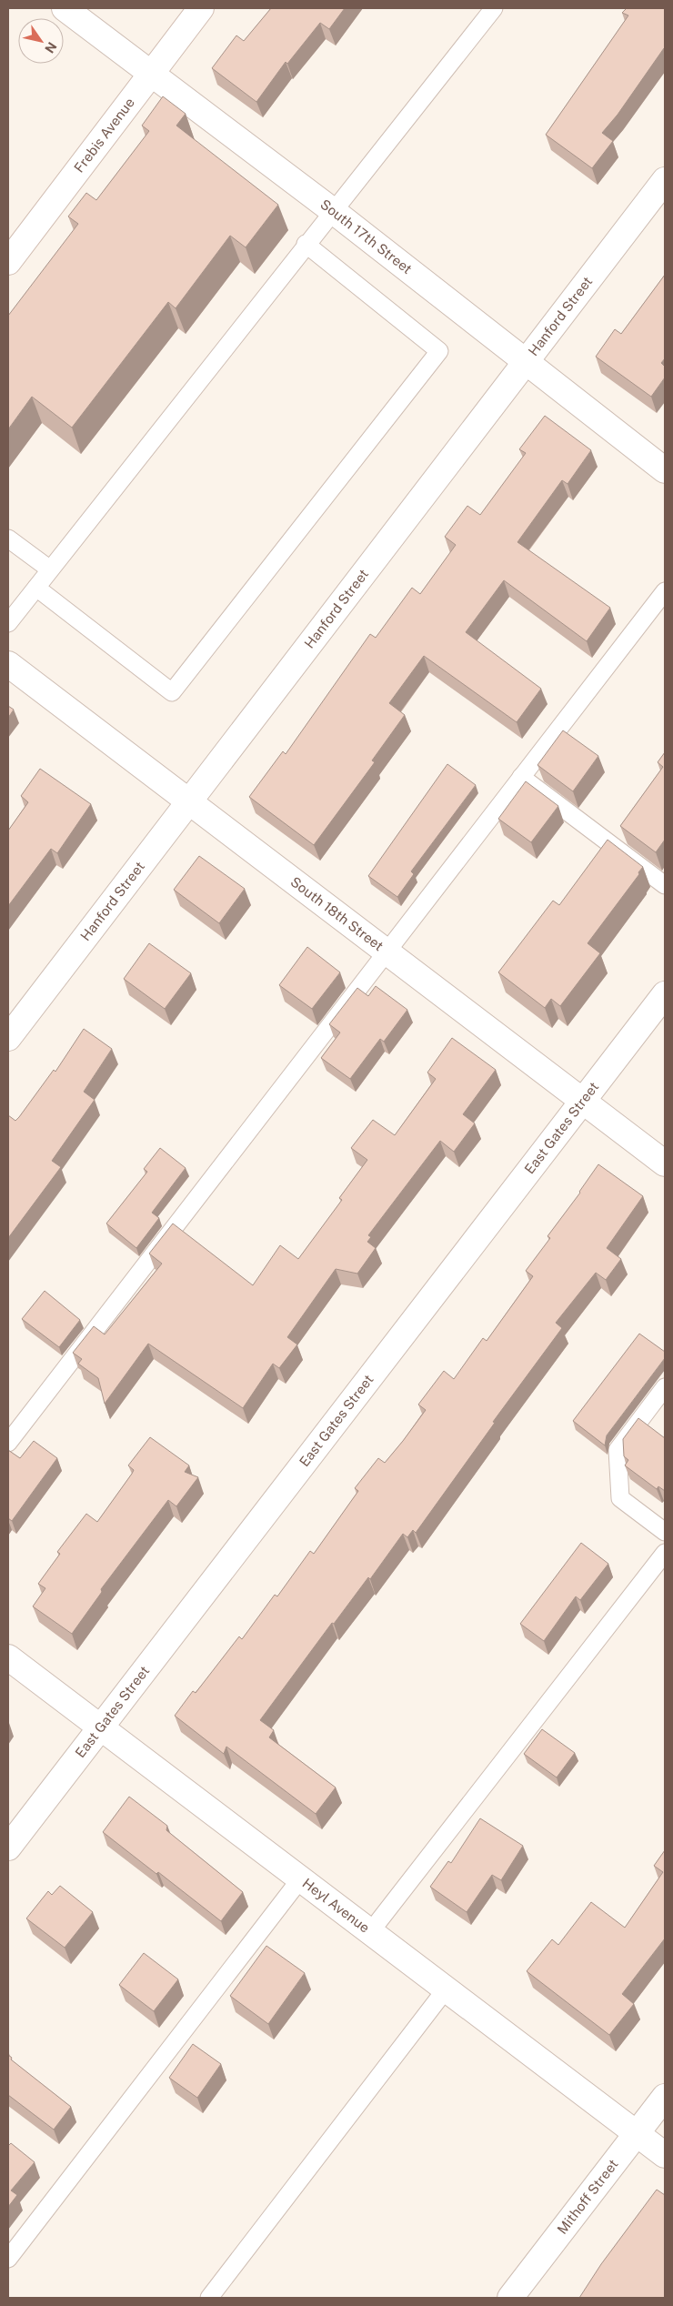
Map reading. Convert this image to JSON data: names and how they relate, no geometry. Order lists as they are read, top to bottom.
{
  "streets": {
    "street": [
      "Frebis Avenue",
      "South 17th Street",
      "Hanford Street",
      "South 18th Street",
      "East Gates Street",
      "Heyl Avenue",
      "Mithoff Street"
    ]
  },
  "crossings": [
    ["Frebis Avenue", "South 17th Street"],
    ["South 17th Street", "Hanford Street"],
    ["Hanford Street", "South 18th Street"],
    ["South 18th Street", "East Gates Street"],
    ["East Gates Street", "Heyl Avenue"],
    ["Heyl Avenue", "Mithoff Street"]
  ],
  "north": "bottom right"
}
